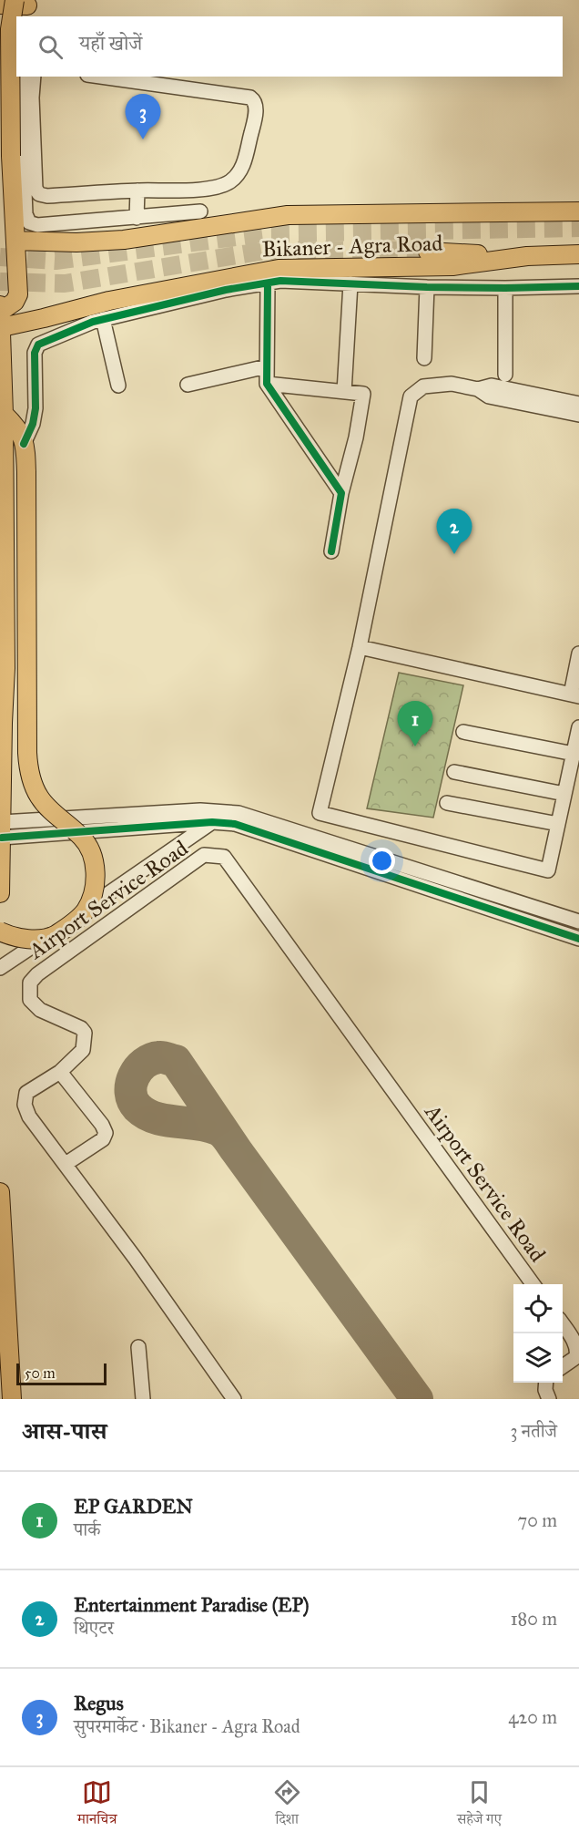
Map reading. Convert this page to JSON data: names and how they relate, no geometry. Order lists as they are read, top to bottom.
{
  "streets": {
    "main road": ["Bikaner - Agra Road"],
    "street": ["Airport Service Road"]
  },
  "scale_bar": "50 m",
  "page": {
    "search": "यहाँ खोजें",
    "pins": ["3", "2", "1"],
    "scale": "50 m",
    "heading": ["आस-पास", "3 नतीजे"],
    "list": [
      {
        "mark": "1",
        "name": "EP GARDEN",
        "note": "पार्क",
        "value": "70 m"
      },
      {
        "mark": "2",
        "name": "Entertainment Paradise (EP)",
        "note": "थिएटर",
        "value": "180 m"
      },
      {
        "mark": "3",
        "name": "Regus",
        "note": "सुपरमार्केट · Bikaner - Agra Road",
        "value": "420 m"
      }
    ],
    "nav": ["मानचित्र", "दिशा", "सहेजे गए"]
  }
}
